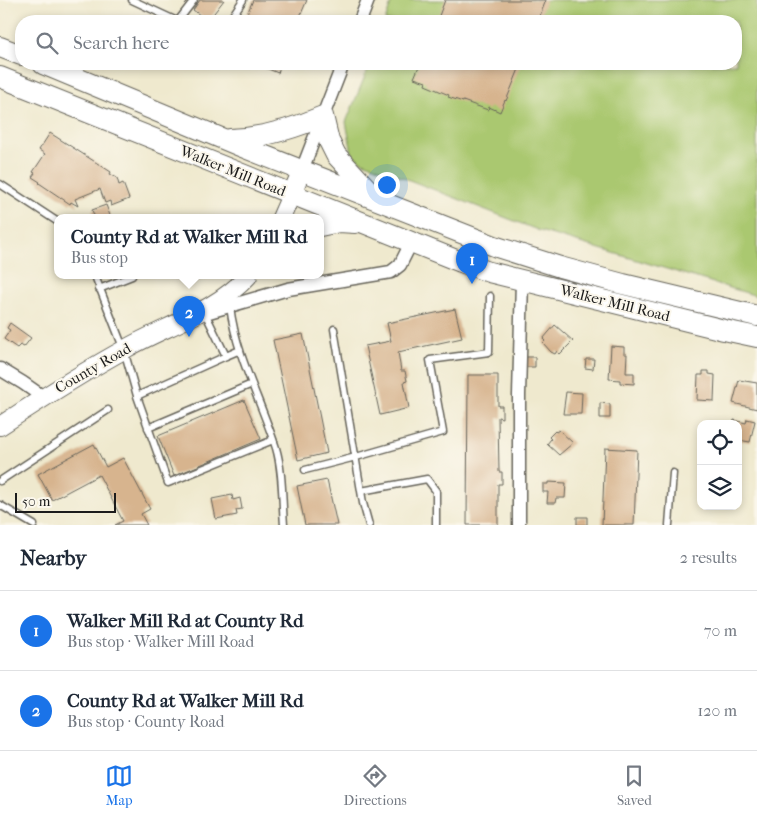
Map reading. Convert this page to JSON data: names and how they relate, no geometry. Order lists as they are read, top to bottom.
{
  "streets": {
    "main road": ["Walker Mill Road"],
    "street": ["County Road"]
  },
  "crossings": [
    ["Walker Mill Road", "County Road"]
  ],
  "scale_bar": "50 m",
  "page": {
    "search": "Search here",
    "popup": ["County Rd at Walker Mill Rd", "Bus stop"],
    "pins": ["1", "2"],
    "scale": "50 m",
    "heading": ["Nearby", "2 results"],
    "list": [
      {
        "mark": "1",
        "name": "Walker Mill Rd at County Rd",
        "note": "Bus stop · Walker Mill Road",
        "value": "70 m"
      },
      {
        "mark": "2",
        "name": "County Rd at Walker Mill Rd",
        "note": "Bus stop · County Road",
        "value": "120 m"
      }
    ],
    "nav": ["Map", "Directions", "Saved"]
  }
}
